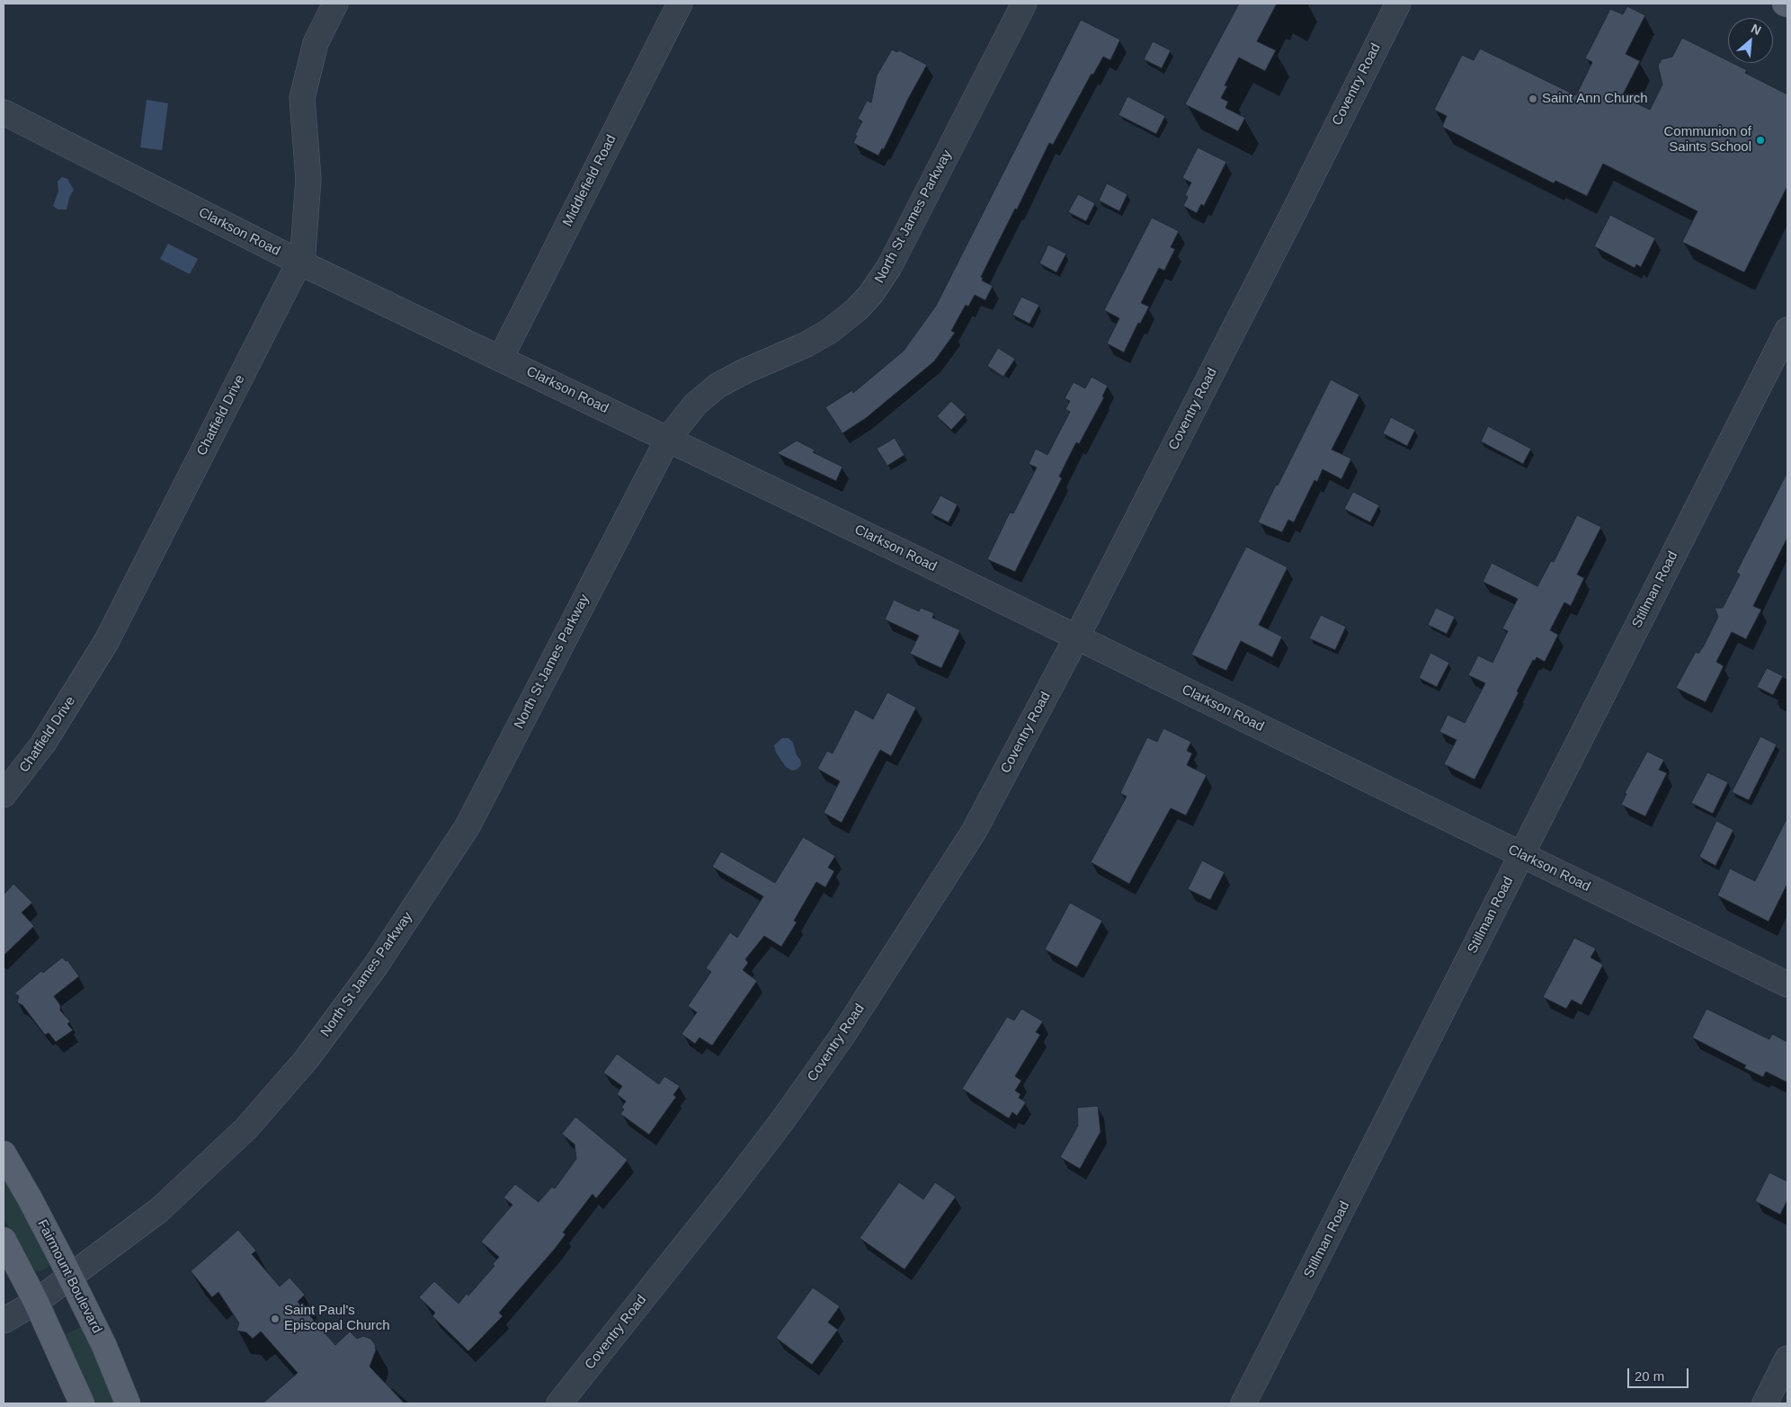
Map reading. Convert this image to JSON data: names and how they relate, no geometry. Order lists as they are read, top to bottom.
{
  "streets": {
    "main road": ["Fairmount Boulevard"],
    "street": [
      "Coventry Road",
      "Middlefield Road",
      "North St James Parkway",
      "Clarkson Road",
      "Chatfield Drive",
      "Stillman Road"
    ]
  },
  "crossings": [
    ["Coventry Road", "Clarkson Road"],
    ["Middlefield Road", "Clarkson Road"],
    ["North St James Parkway", "Clarkson Road"],
    ["North St James Parkway", "Fairmount Boulevard"],
    ["Clarkson Road", "Chatfield Drive"],
    ["Clarkson Road", "Stillman Road"]
  ],
  "places": ["Saint Ann Church", "Communion of Saints School", "Saint Paul's Episcopal Church"],
  "scale_bar": "20 m",
  "north": "top right"
}
